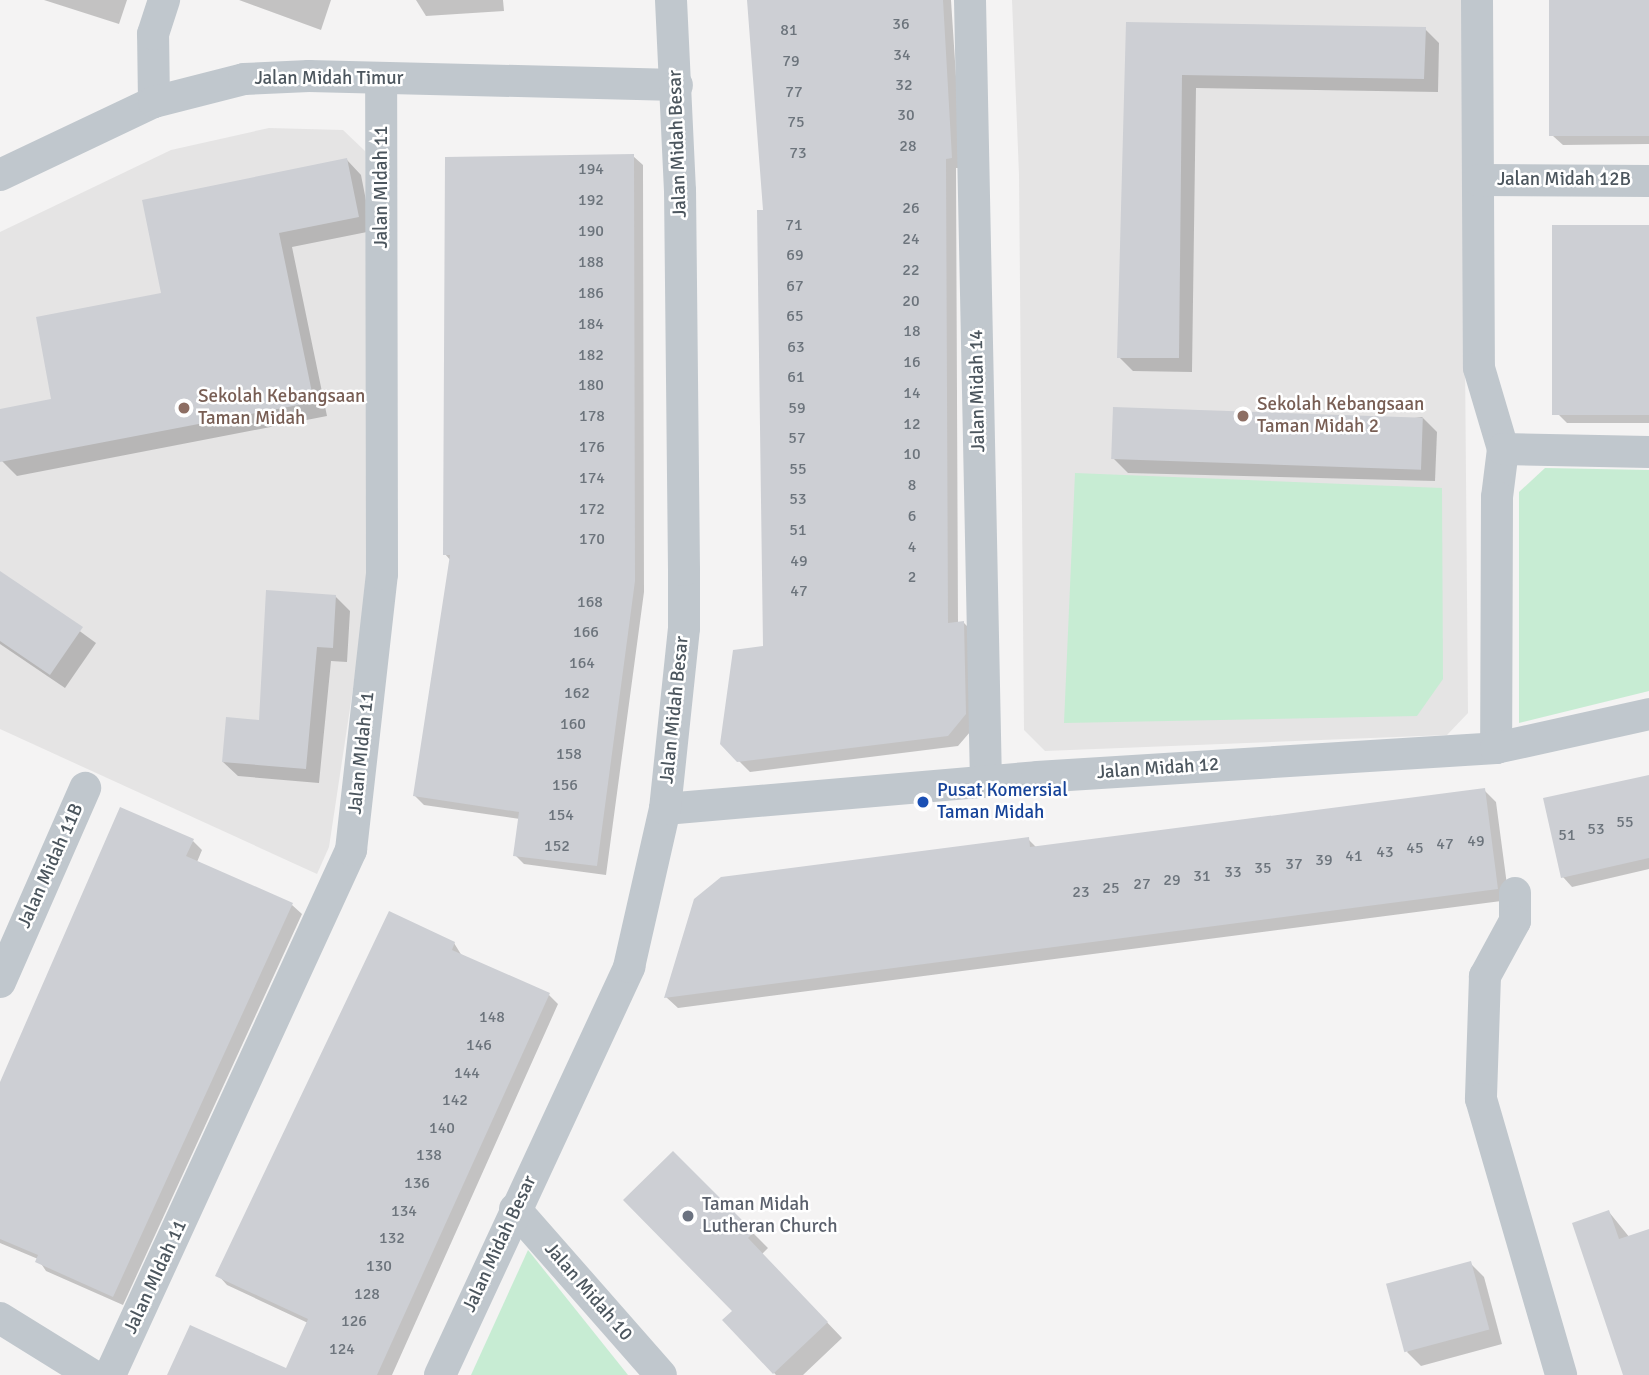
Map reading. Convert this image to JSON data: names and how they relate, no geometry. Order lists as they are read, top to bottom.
{
  "streets": {
    "street": [
      "Jalan Midah Timur",
      "Jalan Midah Besar",
      "Jalan Midah 12B",
      "Jalan MIdah 11",
      "Jalan Midah 14",
      "Jalan Midah 12",
      "Jalan Midah 11B",
      "Jalan Midah 10"
    ]
  },
  "crossings": [
    ["Jalan Midah Timur", "Jalan Midah Besar"],
    ["Jalan Midah Timur", "Jalan MIdah 11"],
    ["Jalan Midah Besar", "Jalan Midah 12"],
    ["Jalan Midah Besar", "Jalan Midah 10"],
    ["Jalan Midah 14", "Jalan Midah 12"]
  ],
  "places": [
    "Sekolah Kebangsaan Taman Midah",
    "Sekolah Kebangsaan Taman Midah 2",
    "Pusat Komersial Taman Midah",
    "Taman Midah Lutheran Church"
  ],
  "house_numbers": [
    "36",
    "81",
    "34",
    "79",
    "32",
    "77",
    "30",
    "75",
    "28",
    "73",
    "194",
    "192",
    "26",
    "71",
    "190",
    "24",
    "69",
    "188",
    "22",
    "67",
    "186",
    "20",
    "65",
    "184",
    "18",
    "63",
    "182",
    "16",
    "61",
    "180",
    "14",
    "59",
    "178",
    "12",
    "57",
    "176",
    "10",
    "55",
    "174",
    "8",
    "53",
    "172",
    "6",
    "51",
    "170",
    "4",
    "49",
    "2",
    "47",
    "168",
    "166",
    "164",
    "162",
    "160",
    "158",
    "156",
    "154",
    "55",
    "53",
    "51",
    "49",
    "47",
    "152",
    "45",
    "43",
    "41",
    "39",
    "37",
    "35",
    "33",
    "31",
    "29",
    "27",
    "25",
    "23",
    "148",
    "146",
    "144",
    "142",
    "140",
    "138",
    "136",
    "134",
    "132",
    "130",
    "128",
    "126",
    "124"
  ]
}
